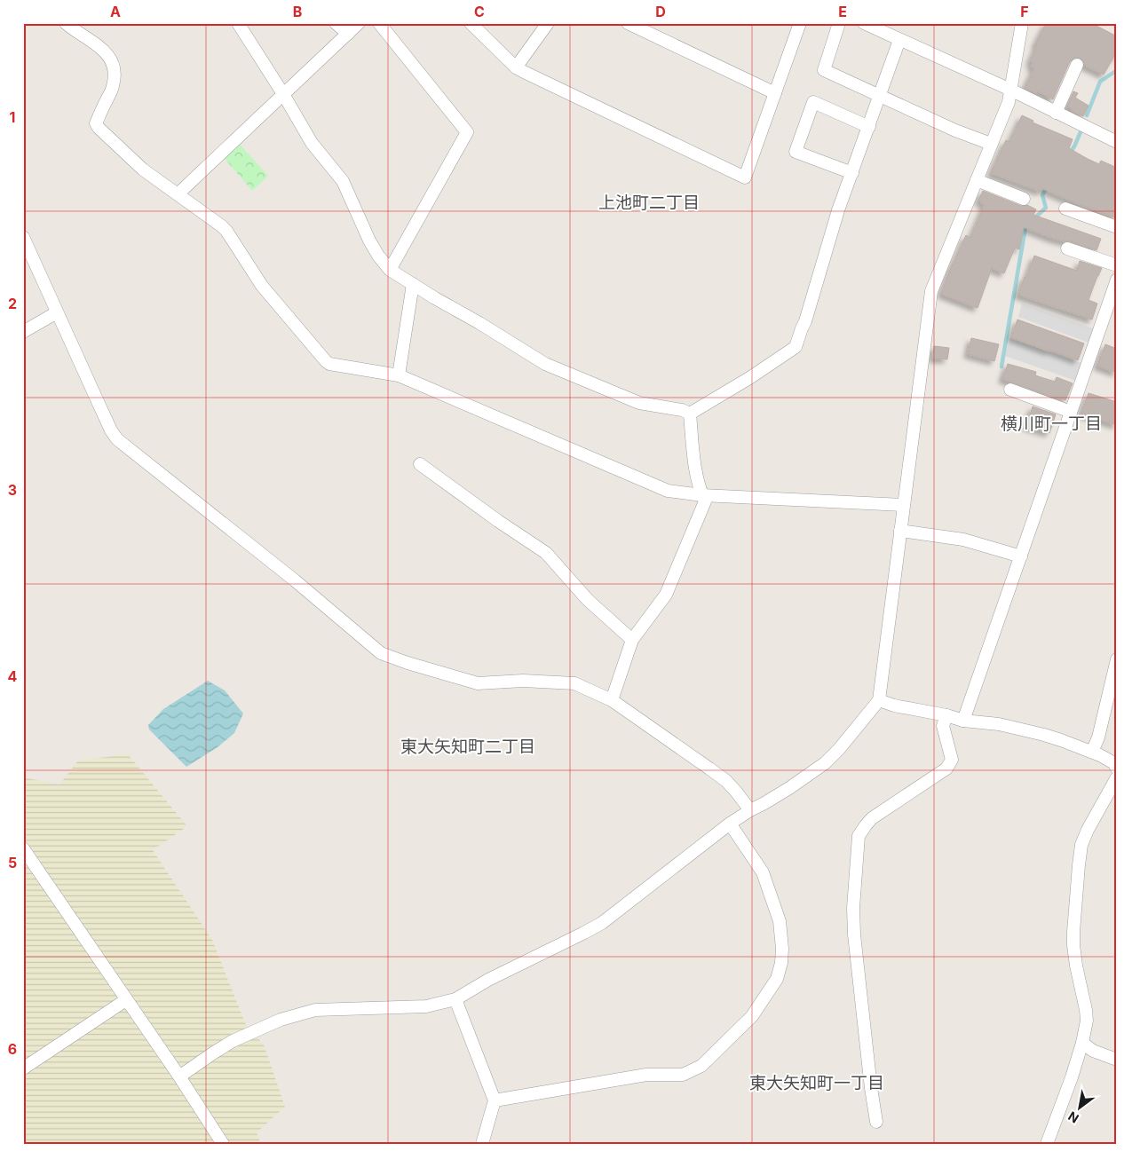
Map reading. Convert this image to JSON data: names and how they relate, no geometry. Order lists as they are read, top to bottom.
{
  "districts": [
    "上池町二丁目",
    "横川町一丁目",
    "東大矢知町二丁目",
    "東大矢知町一丁目"
  ],
  "north": "bottom left",
  "grid": {
    "columns": [
      "A",
      "B",
      "C",
      "D",
      "E",
      "F"
    ],
    "rows": [
      "1",
      "2",
      "3",
      "4",
      "5",
      "6"
    ]
  }
}
